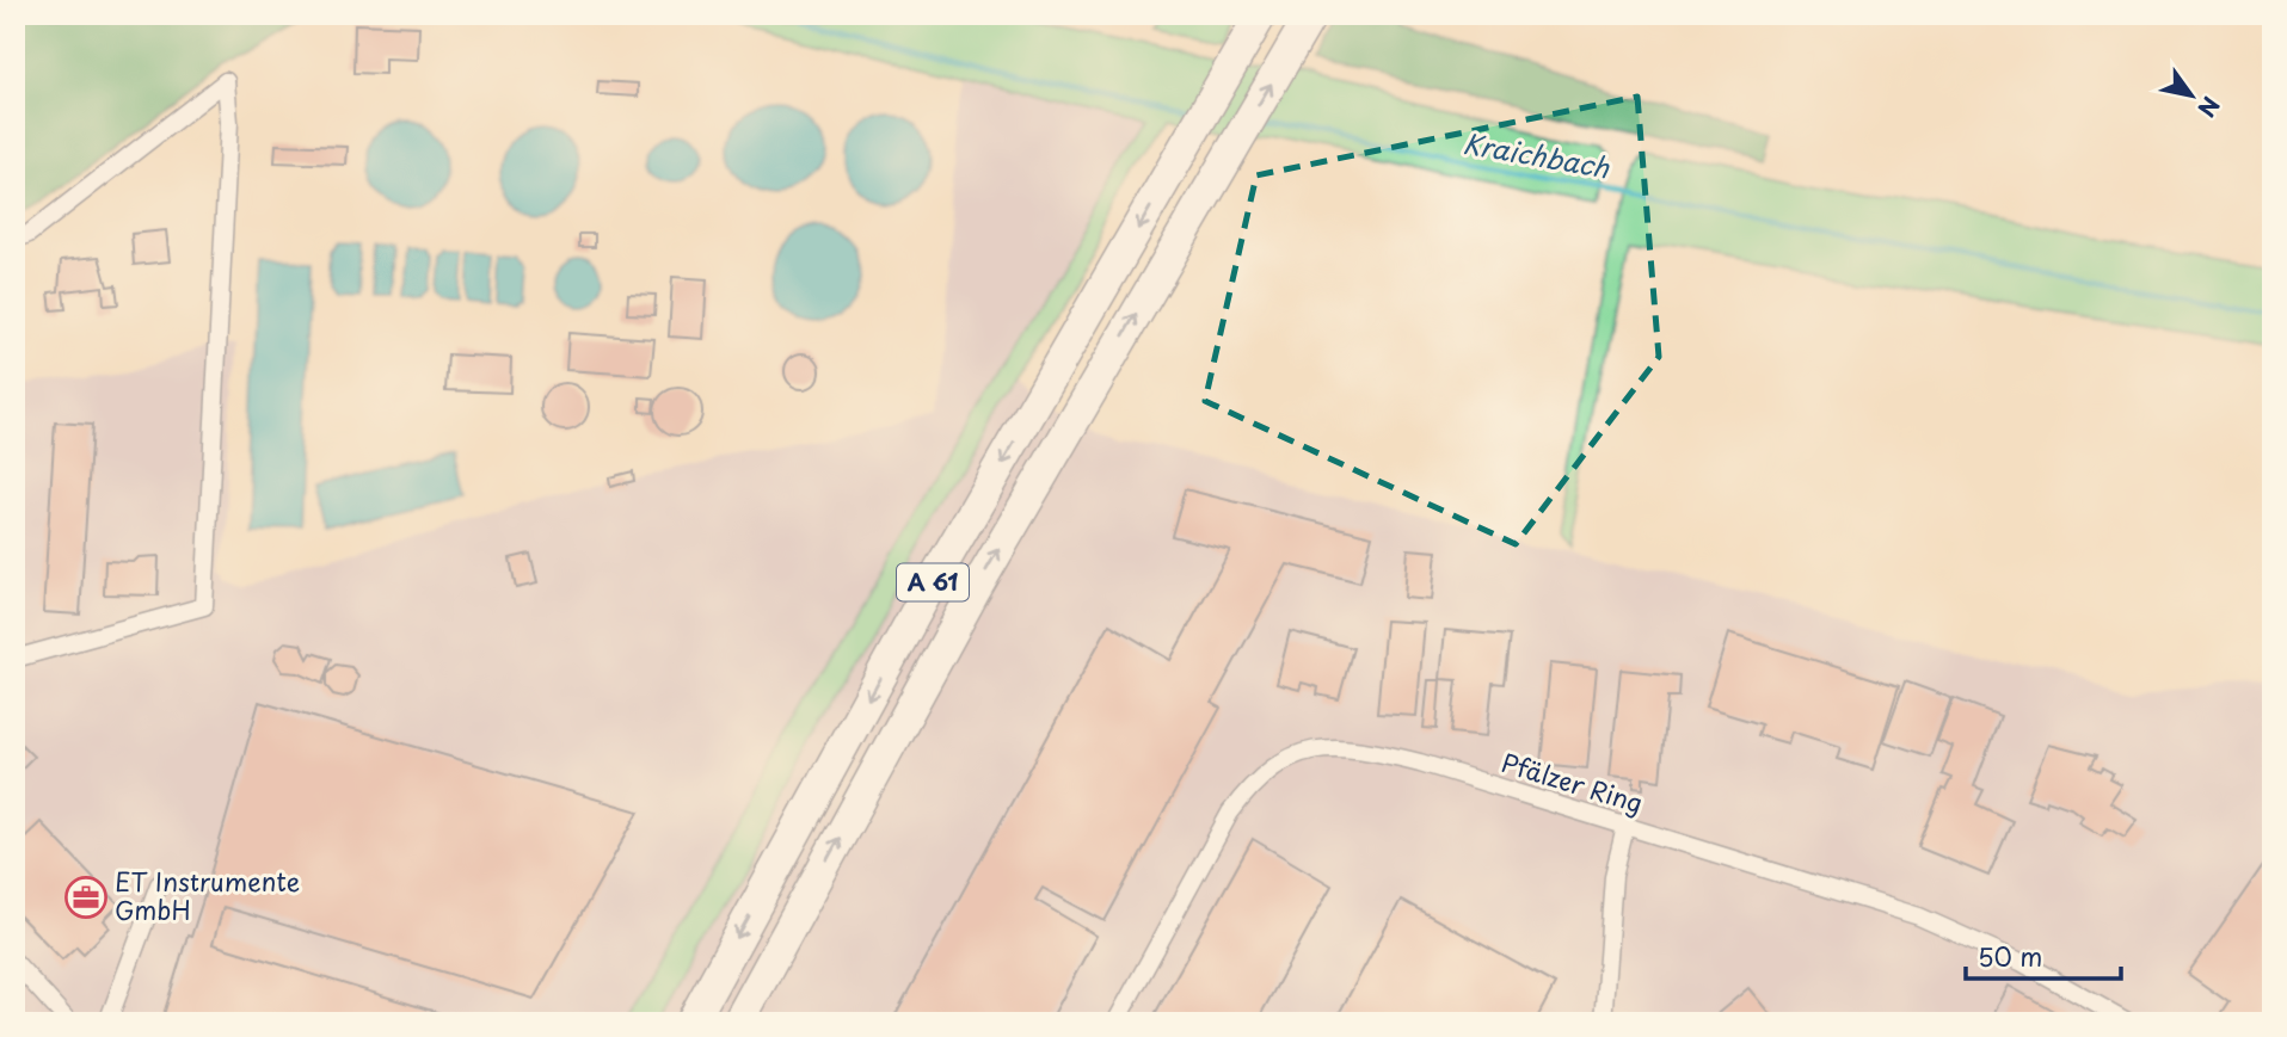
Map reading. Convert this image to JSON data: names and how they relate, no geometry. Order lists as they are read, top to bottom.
{
  "streets": {
    "highway": ["A 61"],
    "street": ["Pfälzer Ring"]
  },
  "water": ["Kraichbach"],
  "places": {
    "office": ["ET Instrumente GmbH"]
  },
  "scale_bar": "50 m",
  "north": "bottom right"
}
